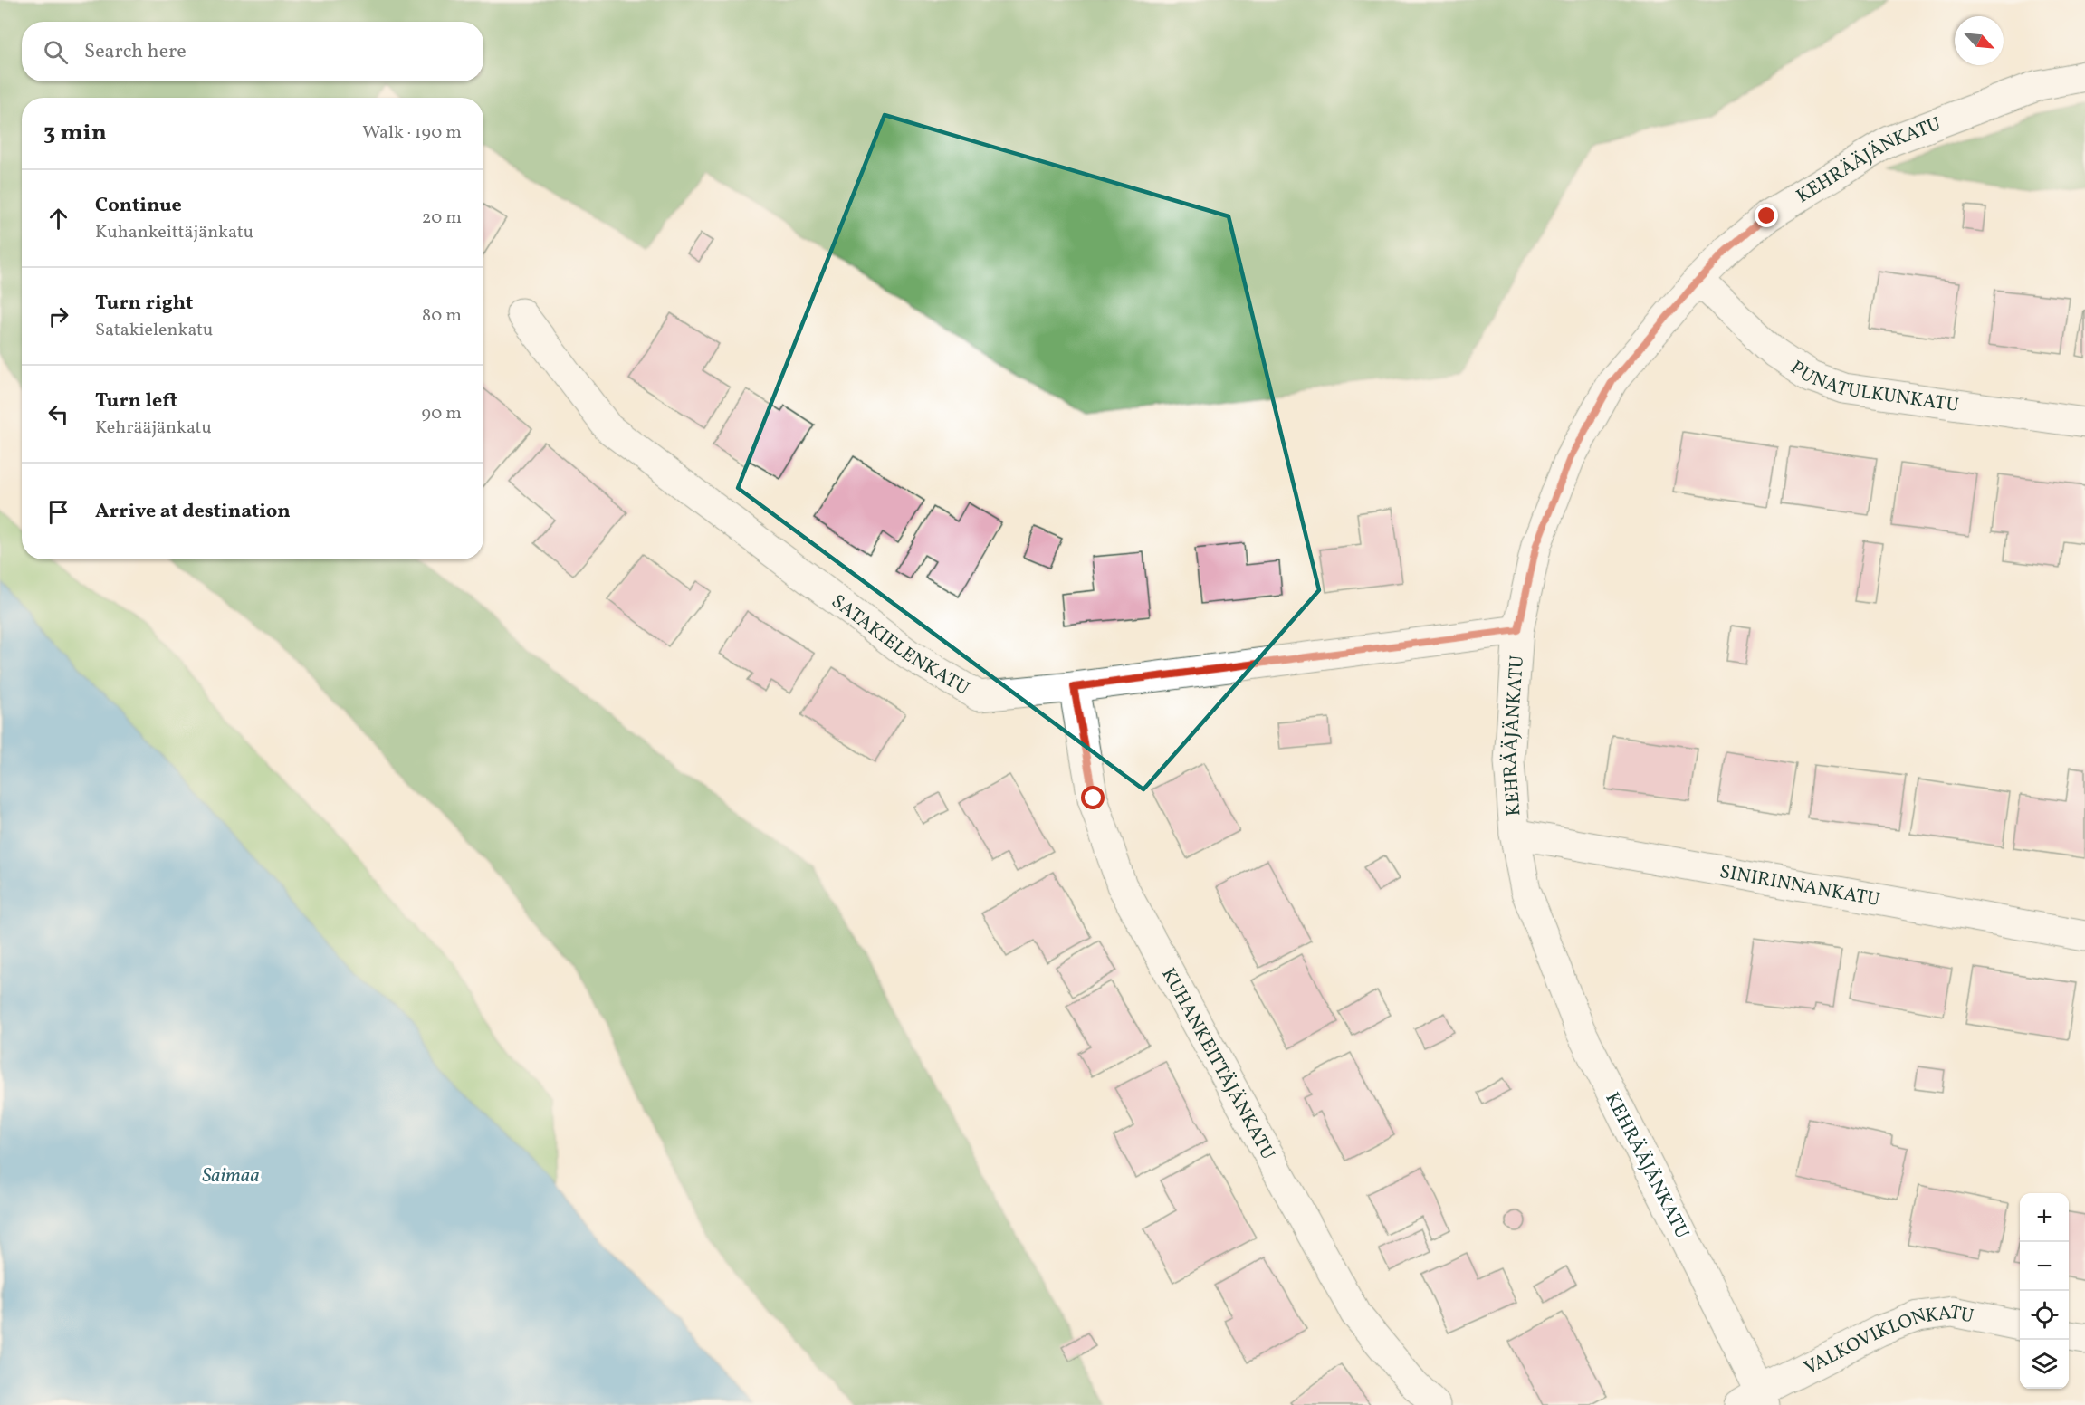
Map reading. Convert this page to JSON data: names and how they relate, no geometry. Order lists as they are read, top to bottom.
{
  "streets": {
    "street": [
      "KEHRÄÄJÄNKATU",
      "PUNATULKUNKATU",
      "SATAKIELENKATU",
      "SINIRINNANKATU",
      "KUHANKEITTÄJÄNKATU",
      "VALKOVIKLONKATU"
    ]
  },
  "crossings": [
    ["KEHRÄÄJÄNKATU", "PUNATULKUNKATU"],
    ["KEHRÄÄJÄNKATU", "SATAKIELENKATU"],
    ["KEHRÄÄJÄNKATU", "SINIRINNANKATU"],
    ["KEHRÄÄJÄNKATU", "VALKOVIKLONKATU"],
    ["SATAKIELENKATU", "KUHANKEITTÄJÄNKATU"]
  ],
  "water": ["Saimaa"],
  "north": "bottom right",
  "page": {
    "search": "Search here",
    "heading": ["3 min", "Walk · 190 m"],
    "list": [
      ["Continue", "Kuhankeittäjänkatu", "20 m"],
      ["Turn right", "Satakielenkatu", "80 m"],
      ["Turn left", "Kehrääjänkatu", "90 m"],
      "Arrive at destination"
    ],
    "map_buttons": ["+", "−"]
  }
}
